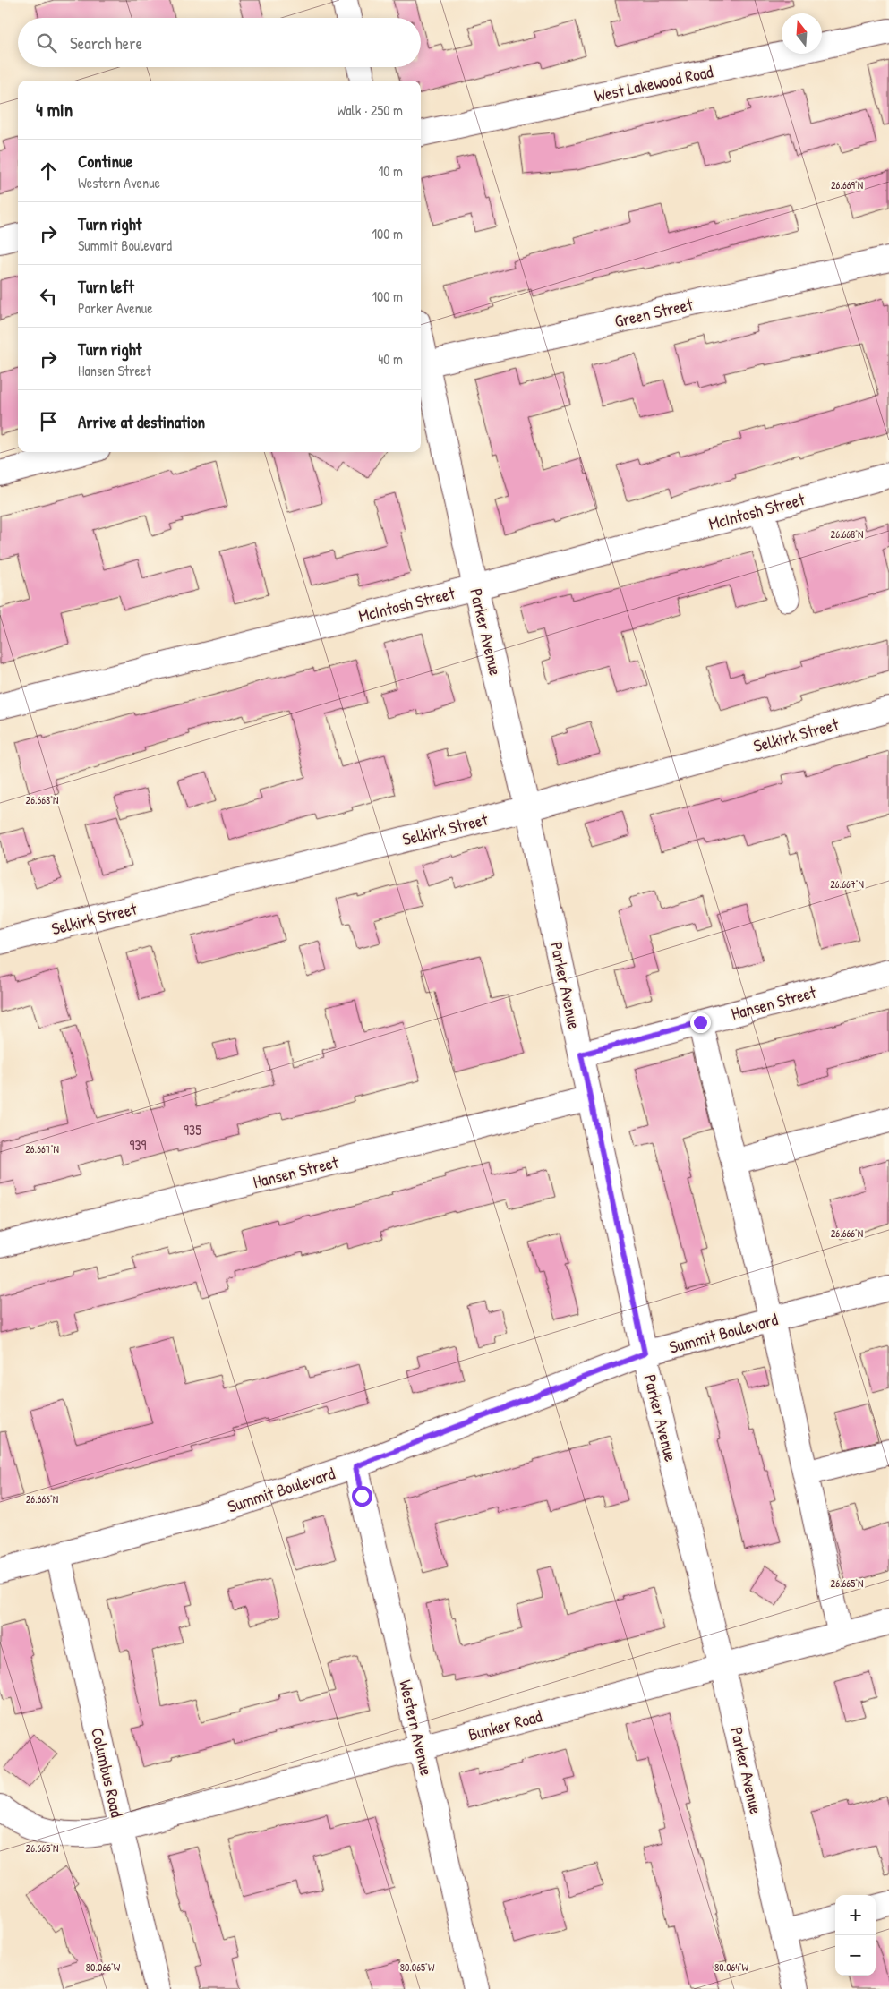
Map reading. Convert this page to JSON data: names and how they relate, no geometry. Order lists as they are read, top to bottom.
{
  "streets": {
    "street": [
      "West Lakewood Road",
      "Green Street",
      "McIntosh Street",
      "Parker Avenue",
      "Selkirk Street",
      "Hansen Street",
      "Summit Boulevard",
      "Bunker Road",
      "Western Avenue",
      "Columbus Road"
    ]
  },
  "crossings": [
    ["Green Street", "Parker Avenue"],
    ["McIntosh Street", "Parker Avenue"],
    ["Parker Avenue", "Selkirk Street"],
    ["Parker Avenue", "Hansen Street"],
    ["Parker Avenue", "Summit Boulevard"],
    ["Parker Avenue", "Bunker Road"],
    ["Summit Boulevard", "Western Avenue"],
    ["Summit Boulevard", "Columbus Road"],
    ["Bunker Road", "Western Avenue"],
    ["Bunker Road", "Columbus Road"]
  ],
  "house_numbers": ["935", "939"],
  "north": "top",
  "page": {
    "search": "Search here",
    "heading": ["4 min", "Walk · 250 m"],
    "list": [
      ["Continue", "Western Avenue", "10 m"],
      ["Turn right", "Summit Boulevard", "100 m"],
      ["Turn left", "Parker Avenue", "100 m"],
      ["Turn right", "Hansen Street", "40 m"],
      "Arrive at destination"
    ],
    "map_buttons": ["+", "−"]
  },
  "coordinates": [
    "26.669°N",
    "26.668°N",
    "26.667°N",
    "26.666°N",
    "26.665°N",
    "80.066°W",
    "80.065°W",
    "80.064°W"
  ]
}
